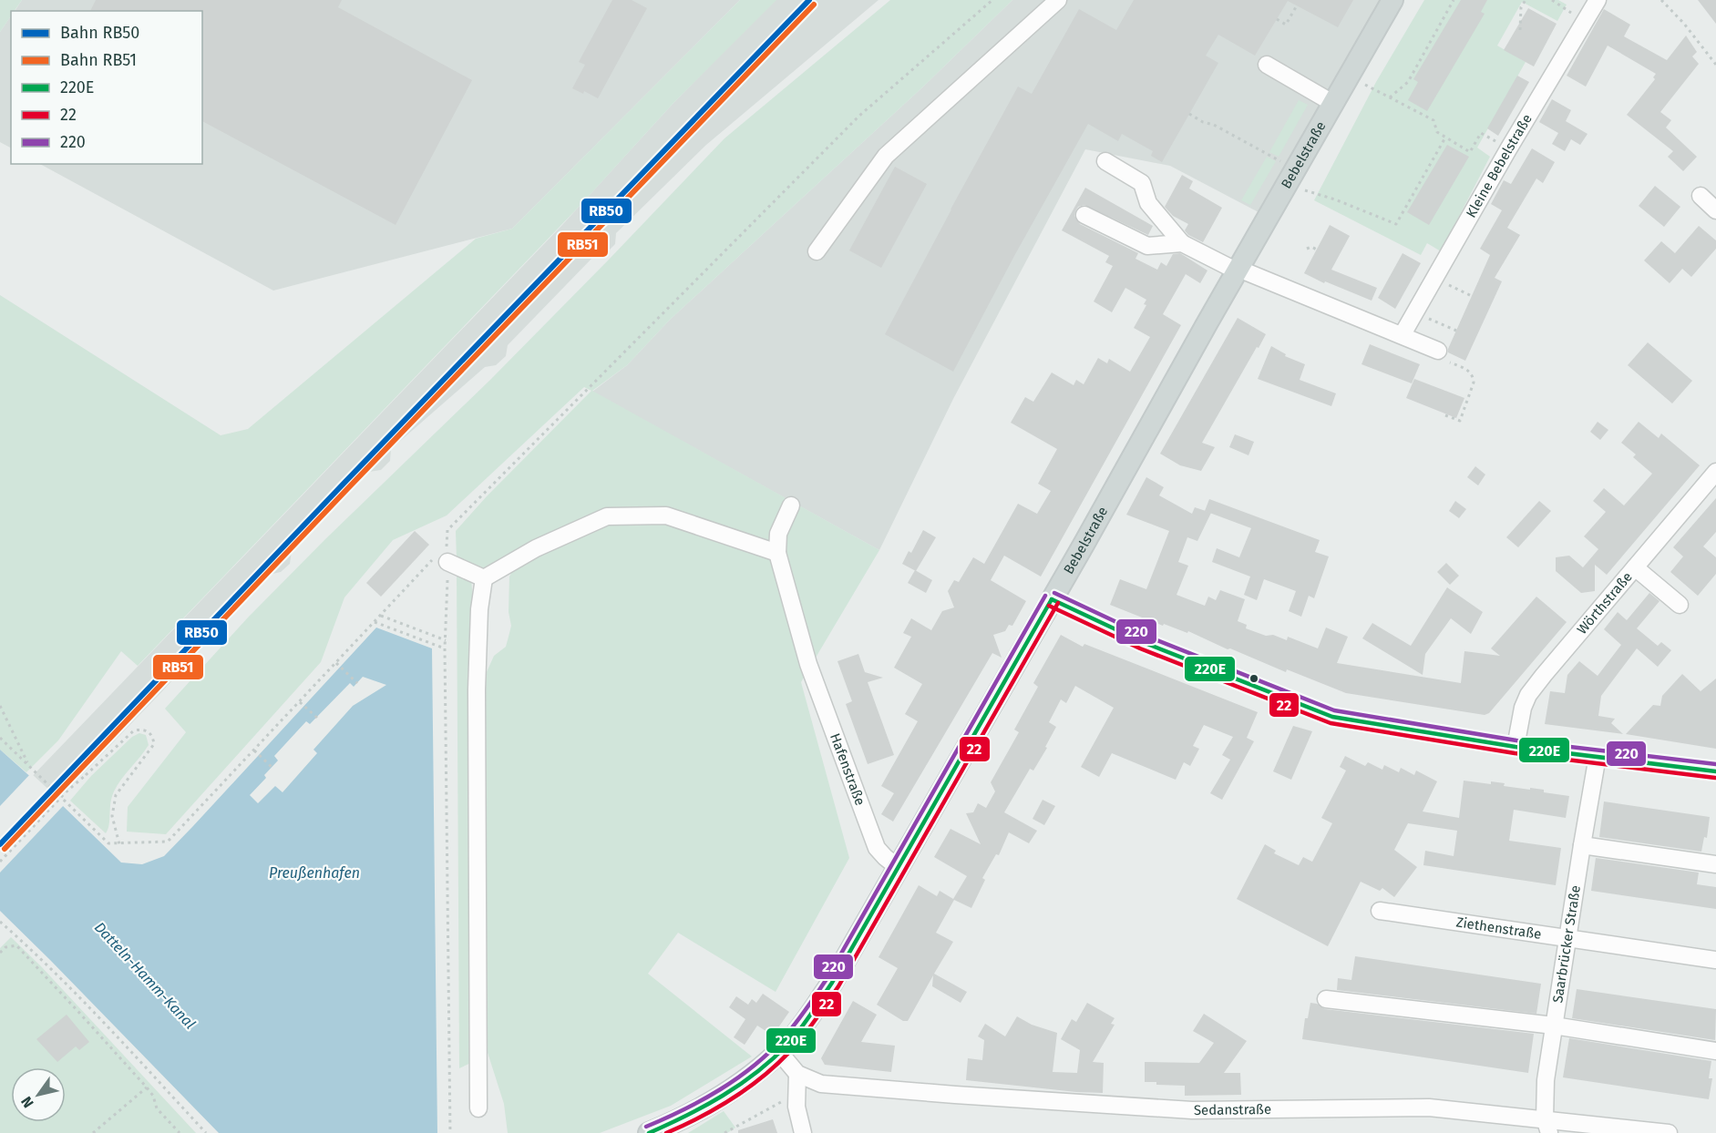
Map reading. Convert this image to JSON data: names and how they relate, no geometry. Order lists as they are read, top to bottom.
{
  "streets": {
    "main road": ["Bebelstraße"],
    "street": [
      "Kleine Bebelstraße",
      "Wörthstraße",
      "Hafenstraße",
      "Ziethenstraße",
      "Saarbrücker Straße",
      "Sedanstraße"
    ]
  },
  "crossings": [
    ["Bebelstraße", "Hafenstraße"],
    ["Bebelstraße", "Sedanstraße"],
    ["Ziethenstraße", "Saarbrücker Straße"],
    ["Saarbrücker Straße", "Sedanstraße"]
  ],
  "water": ["Preußenhafen", "Datteln-Hamm-Kanal"],
  "lines": [
    "rail line RB50",
    "rail line RB51",
    "transit line 220",
    "transit line 220E",
    "transit line 22"
  ],
  "legend": [
    "Bahn RB50",
    "Bahn RB51",
    "220E",
    "22",
    "220"
  ],
  "north": "bottom left"
}
